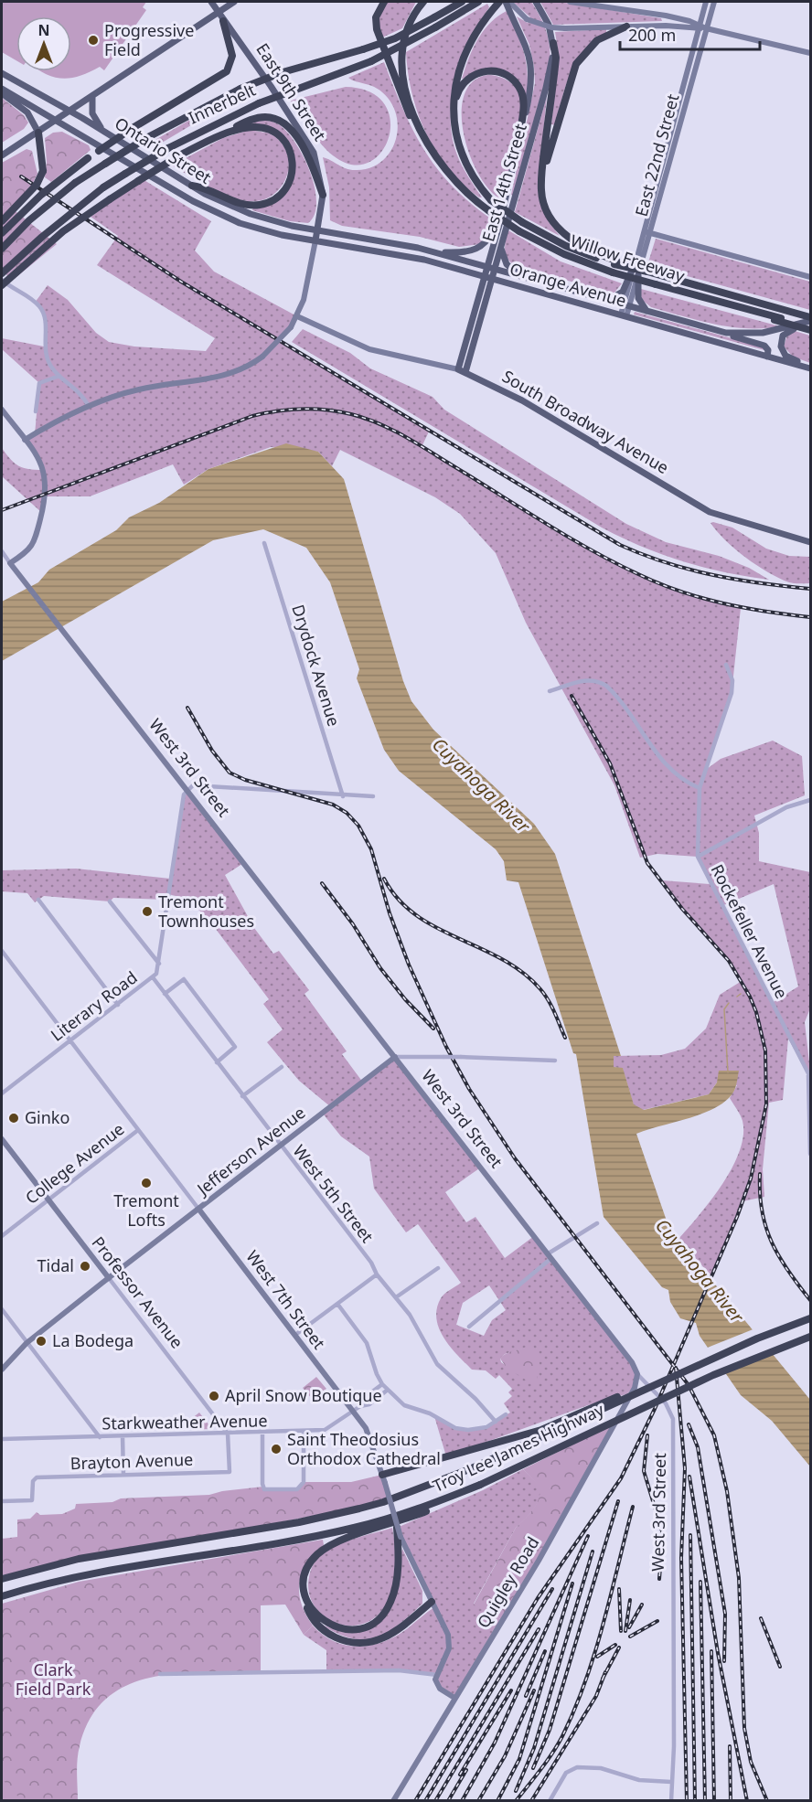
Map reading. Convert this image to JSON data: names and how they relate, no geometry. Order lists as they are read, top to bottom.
{
  "streets": {
    "highway": ["Innerbelt", "Willow Freeway", "Troy Lee James Highway"],
    "main road": [
      "East 9th Street",
      "Ontario Street",
      "East 14th Street",
      "Orange Avenue",
      "South Broadway Avenue"
    ],
    "street": [
      "East 22nd Street",
      "Drydock Avenue",
      "West 3rd Street",
      "Rockefeller Avenue",
      "Literary Road",
      "Jefferson Avenue",
      "College Avenue",
      "West 5th Street",
      "Professor Avenue",
      "West 7th Street",
      "Starkweather Avenue",
      "Brayton Avenue",
      "Quigley Road"
    ]
  },
  "crossings": [
    ["East 9th Street", "Ontario Street"],
    ["East 9th Street", "Orange Avenue"],
    ["Ontario Street", "Orange Avenue"],
    ["East 22nd Street", "Orange Avenue"],
    ["East 14th Street", "Orange Avenue"],
    ["East 14th Street", "South Broadway Avenue"],
    ["Willow Freeway", "Orange Avenue"],
    ["West 3rd Street", "Literary Road"],
    ["West 3rd Street", "Jefferson Avenue"],
    ["West 3rd Street", "Quigley Road"],
    ["Literary Road", "West 5th Street"],
    ["Literary Road", "West 7th Street"],
    ["Jefferson Avenue", "West 5th Street"],
    ["Jefferson Avenue", "Professor Avenue"],
    ["Jefferson Avenue", "West 7th Street"],
    ["College Avenue", "Professor Avenue"],
    ["College Avenue", "West 7th Street"],
    ["Professor Avenue", "Starkweather Avenue"],
    ["Professor Avenue", "Brayton Avenue"],
    ["West 7th Street", "Starkweather Avenue"],
    ["Starkweather Avenue", "Brayton Avenue"]
  ],
  "water": ["Cuyahoga River"],
  "parks": ["Clark Field Park"],
  "places": [
    "Progressive Field",
    "Tremont Townhouses",
    "Ginko",
    "Tremont Lofts",
    "Tidal",
    "La Bodega",
    "April Snow Boutique",
    "Saint Theodosius Orthodox Cathedral"
  ],
  "scale_bar": "200 m",
  "north": "top"
}
